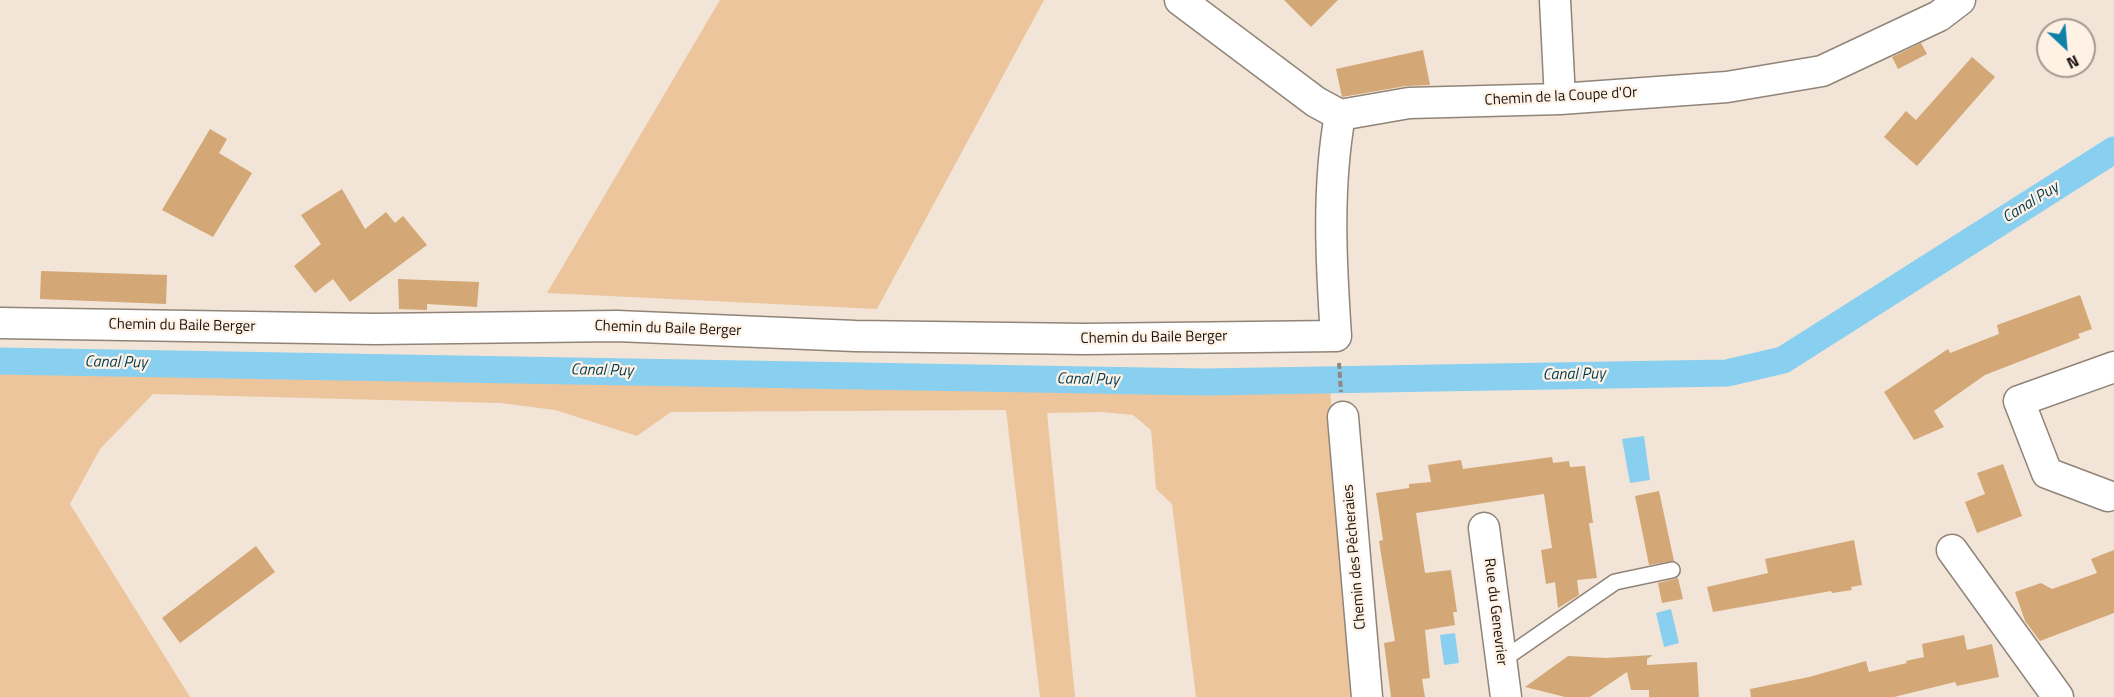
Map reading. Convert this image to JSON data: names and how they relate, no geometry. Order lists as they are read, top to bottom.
{
  "streets": {
    "street": [
      "Chemin de la Coupe d'Or",
      "Chemin du Baile Berger",
      "Chemin des Pêcheraies",
      "Rue du Genevrier"
    ]
  },
  "crossings": [
    ["Chemin de la Coupe d'Or", "Chemin du Baile Berger"]
  ],
  "water": ["Canal Puy"],
  "north": "bottom right"
}
